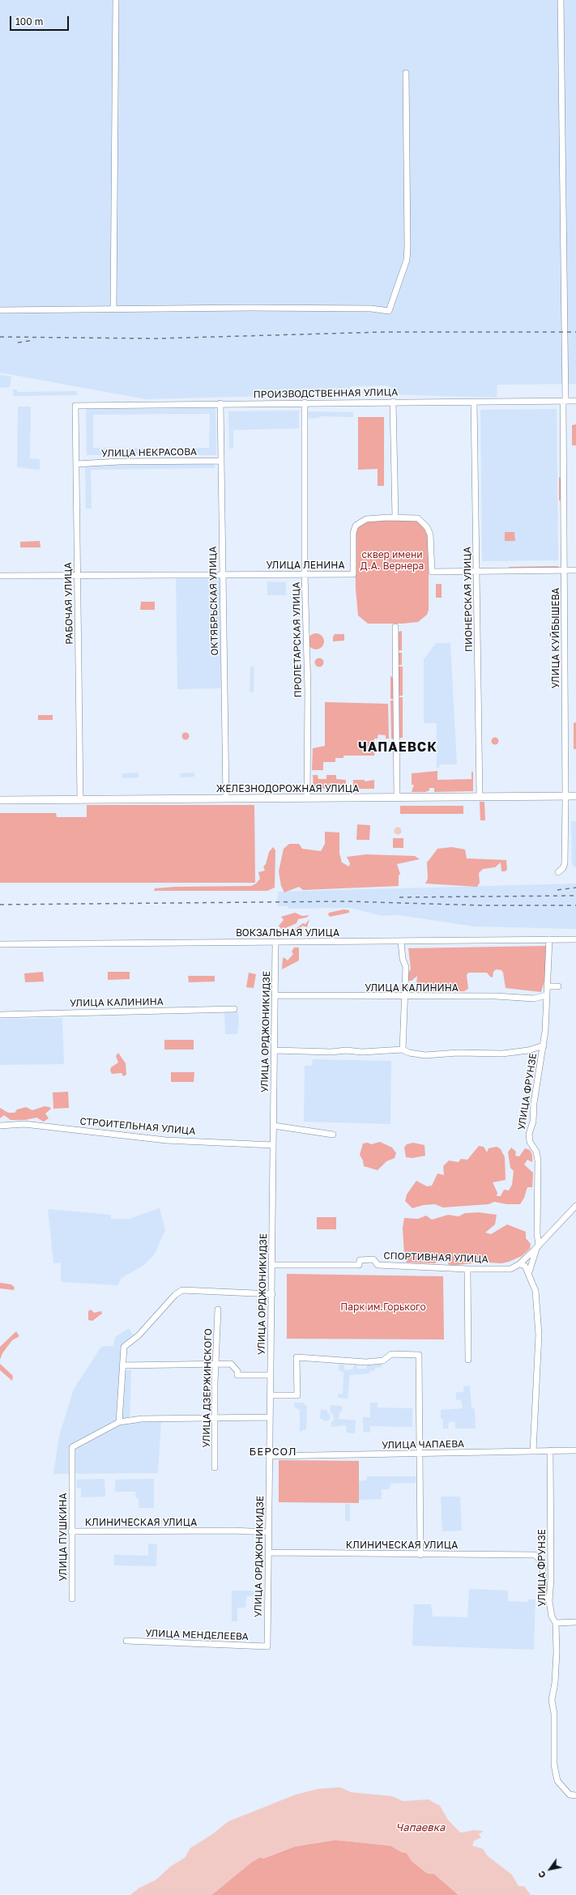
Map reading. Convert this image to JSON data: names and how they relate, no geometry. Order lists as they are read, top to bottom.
{
  "streets": {
    "main road": ["ЖЕЛЕЗНОДОРОЖНАЯ УЛИЦА"],
    "street": [
      "ПРОИЗВОДСТВЕННАЯ УЛИЦА",
      "УЛИЦА НЕКРАСОВА",
      "УЛИЦА ЛЕНИНА",
      "ПИОНЕРСКАЯ УЛИЦА",
      "ОКТЯБРЬСКАЯ УЛИЦА",
      "РАБОЧАЯ УЛИЦА",
      "УЛИЦА КУЙБЫШЕВА",
      "ПРОЛЕТАРСКАЯ УЛИЦА",
      "ВОКЗАЛЬНАЯ УЛИЦА",
      "УЛИЦА КАЛИНИНА",
      "УЛИЦА ОРДЖОНИКИДЗЕ",
      "УЛИЦА ФРУНЗЕ",
      "СТРОИТЕЛЬНАЯ УЛИЦА",
      "СПОРТИВНАЯ УЛИЦА",
      "УЛИЦА ДЗЕРЖИНСКОГО",
      "УЛИЦА ЧАПАЕВА",
      "КЛИНИЧЕСКАЯ УЛИЦА",
      "УЛИЦА ПУШКИНА",
      "УЛИЦА МЕНДЕЛЕЕВА"
    ]
  },
  "crossings": [
    ["ПРОИЗВОДСТВЕННАЯ УЛИЦА", "ПИОНЕРСКАЯ УЛИЦА"],
    ["ПРОИЗВОДСТВЕННАЯ УЛИЦА", "ОКТЯБРЬСКАЯ УЛИЦА"],
    ["ПРОИЗВОДСТВЕННАЯ УЛИЦА", "РАБОЧАЯ УЛИЦА"],
    ["ПРОИЗВОДСТВЕННАЯ УЛИЦА", "УЛИЦА КУЙБЫШЕВА"],
    ["ПРОИЗВОДСТВЕННАЯ УЛИЦА", "ПРОЛЕТАРСКАЯ УЛИЦА"],
    ["УЛИЦА НЕКРАСОВА", "ОКТЯБРЬСКАЯ УЛИЦА"],
    ["УЛИЦА НЕКРАСОВА", "РАБОЧАЯ УЛИЦА"],
    ["УЛИЦА ЛЕНИНА", "ПИОНЕРСКАЯ УЛИЦА"],
    ["УЛИЦА ЛЕНИНА", "ОКТЯБРЬСКАЯ УЛИЦА"],
    ["УЛИЦА ЛЕНИНА", "РАБОЧАЯ УЛИЦА"],
    ["УЛИЦА ЛЕНИНА", "УЛИЦА КУЙБЫШЕВА"],
    ["УЛИЦА ЛЕНИНА", "ПРОЛЕТАРСКАЯ УЛИЦА"],
    ["ПИОНЕРСКАЯ УЛИЦА", "ЖЕЛЕЗНОДОРОЖНАЯ УЛИЦА"],
    ["ОКТЯБРЬСКАЯ УЛИЦА", "ЖЕЛЕЗНОДОРОЖНАЯ УЛИЦА"],
    ["РАБОЧАЯ УЛИЦА", "ЖЕЛЕЗНОДОРОЖНАЯ УЛИЦА"],
    ["УЛИЦА КУЙБЫШЕВА", "ЖЕЛЕЗНОДОРОЖНАЯ УЛИЦА"],
    ["ПРОЛЕТАРСКАЯ УЛИЦА", "ЖЕЛЕЗНОДОРОЖНАЯ УЛИЦА"],
    ["ВОКЗАЛЬНАЯ УЛИЦА", "УЛИЦА ОРДЖОНИКИДЗЕ"],
    ["ВОКЗАЛЬНАЯ УЛИЦА", "УЛИЦА ФРУНЗЕ"],
    ["УЛИЦА КАЛИНИНА", "УЛИЦА ОРДЖОНИКИДЗЕ"],
    ["УЛИЦА КАЛИНИНА", "УЛИЦА ФРУНЗЕ"],
    ["УЛИЦА ОРДЖОНИКИДЗЕ", "СТРОИТЕЛЬНАЯ УЛИЦА"],
    ["УЛИЦА ОРДЖОНИКИДЗЕ", "СПОРТИВНАЯ УЛИЦА"],
    ["УЛИЦА ОРДЖОНИКИДЗЕ", "УЛИЦА ЧАПАЕВА"],
    ["УЛИЦА ОРДЖОНИКИДЗЕ", "КЛИНИЧЕСКАЯ УЛИЦА"],
    ["УЛИЦА ОРДЖОНИКИДЗЕ", "УЛИЦА МЕНДЕЛЕЕВА"],
    ["УЛИЦА ФРУНЗЕ", "УЛИЦА ЧАПАЕВА"],
    ["УЛИЦА ФРУНЗЕ", "КЛИНИЧЕСКАЯ УЛИЦА"],
    ["КЛИНИЧЕСКАЯ УЛИЦА", "УЛИЦА ПУШКИНА"]
  ],
  "districts": ["ЧАПАЕВСК", "БЕРСОЛ"],
  "water": ["Чапаевка"],
  "parks": ["сквер имени Д.А. Вернера", "Парк им.Горького"],
  "scale_bar": "100 m",
  "north": "bottom left"
}
